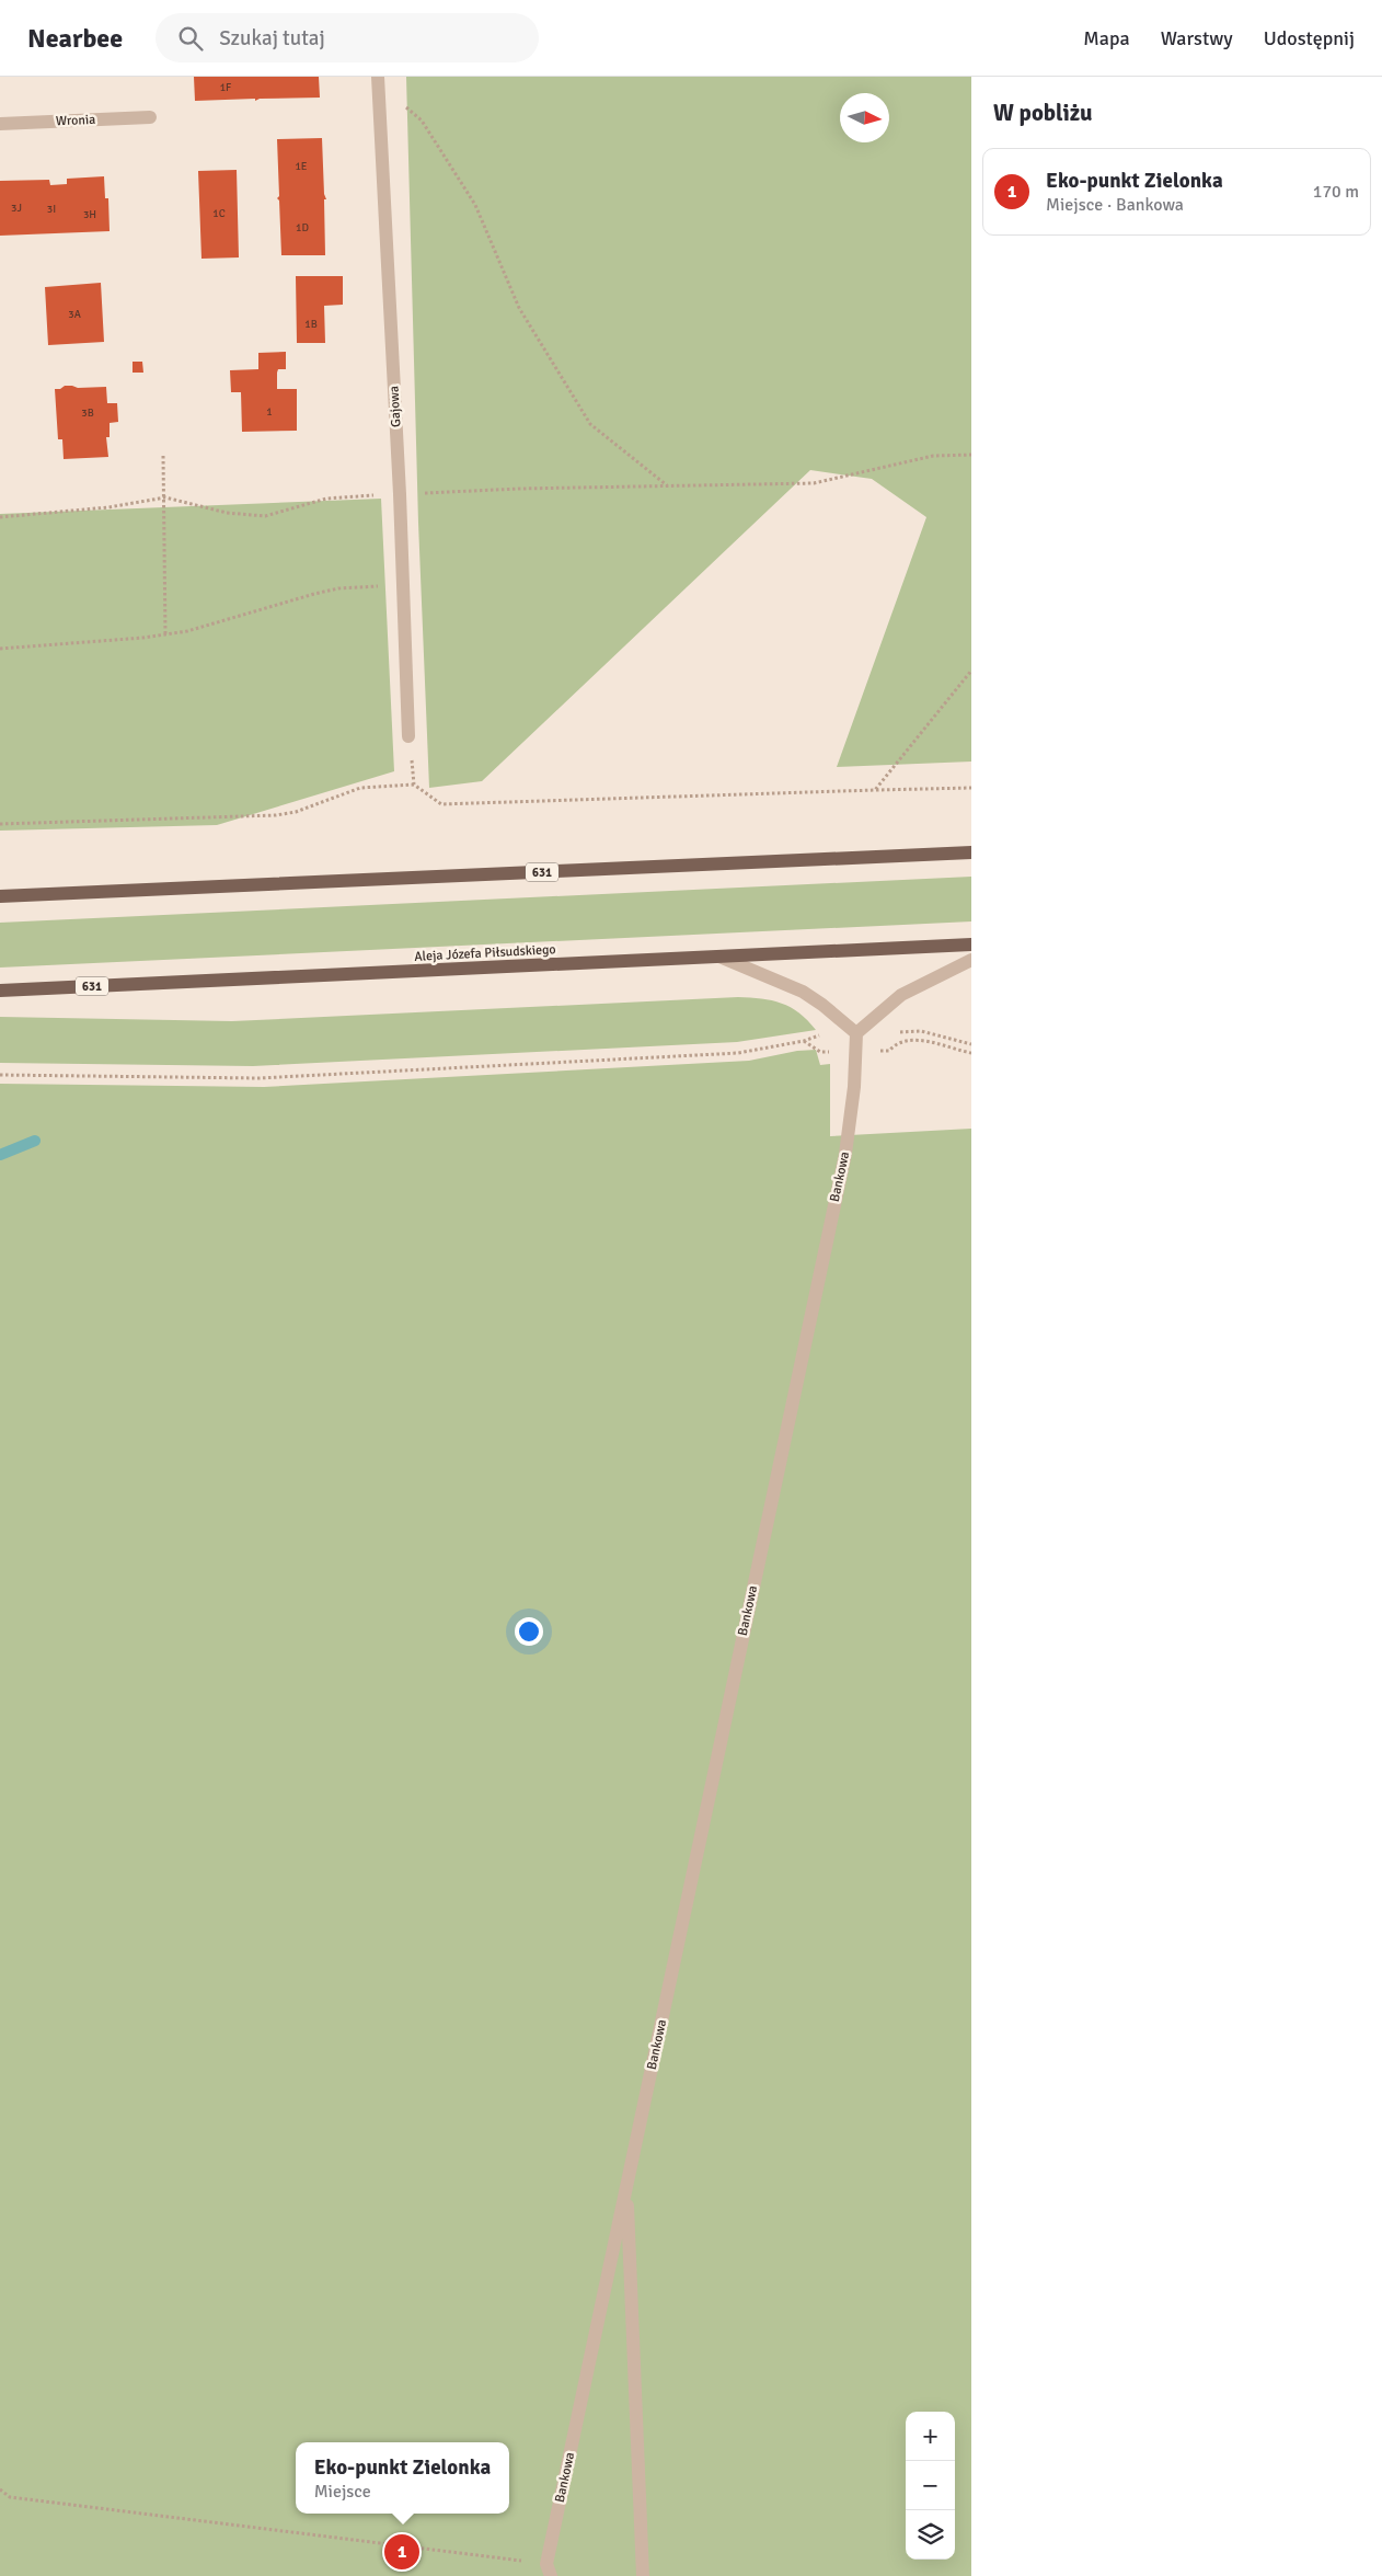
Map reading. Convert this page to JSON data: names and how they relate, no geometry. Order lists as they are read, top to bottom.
{
  "streets": {
    "main road": ["631", "Aleja Józefa Piłsudskiego"],
    "street": ["Wronia", "Gajowa", "Bankowa"]
  },
  "house_numbers": [
    "1F",
    "1E",
    "3J",
    "3I",
    "1C",
    "3H",
    "1D",
    "3A",
    "1B",
    "1",
    "3B"
  ],
  "north": "right",
  "page": {
    "header": "Nearbee",
    "search": "Szukaj tutaj",
    "nav": ["Mapa", "Warstwy", "Udostępnij"],
    "heading": "W pobliżu",
    "list": [
      {
        "mark": "1",
        "name": "Eko-punkt Zielonka",
        "note": "Miejsce · Bankowa",
        "value": "170 m"
      }
    ],
    "map_buttons": ["+", "−"],
    "popup": ["Eko-punkt Zielonka", "Miejsce"],
    "pins": "1"
  }
}
